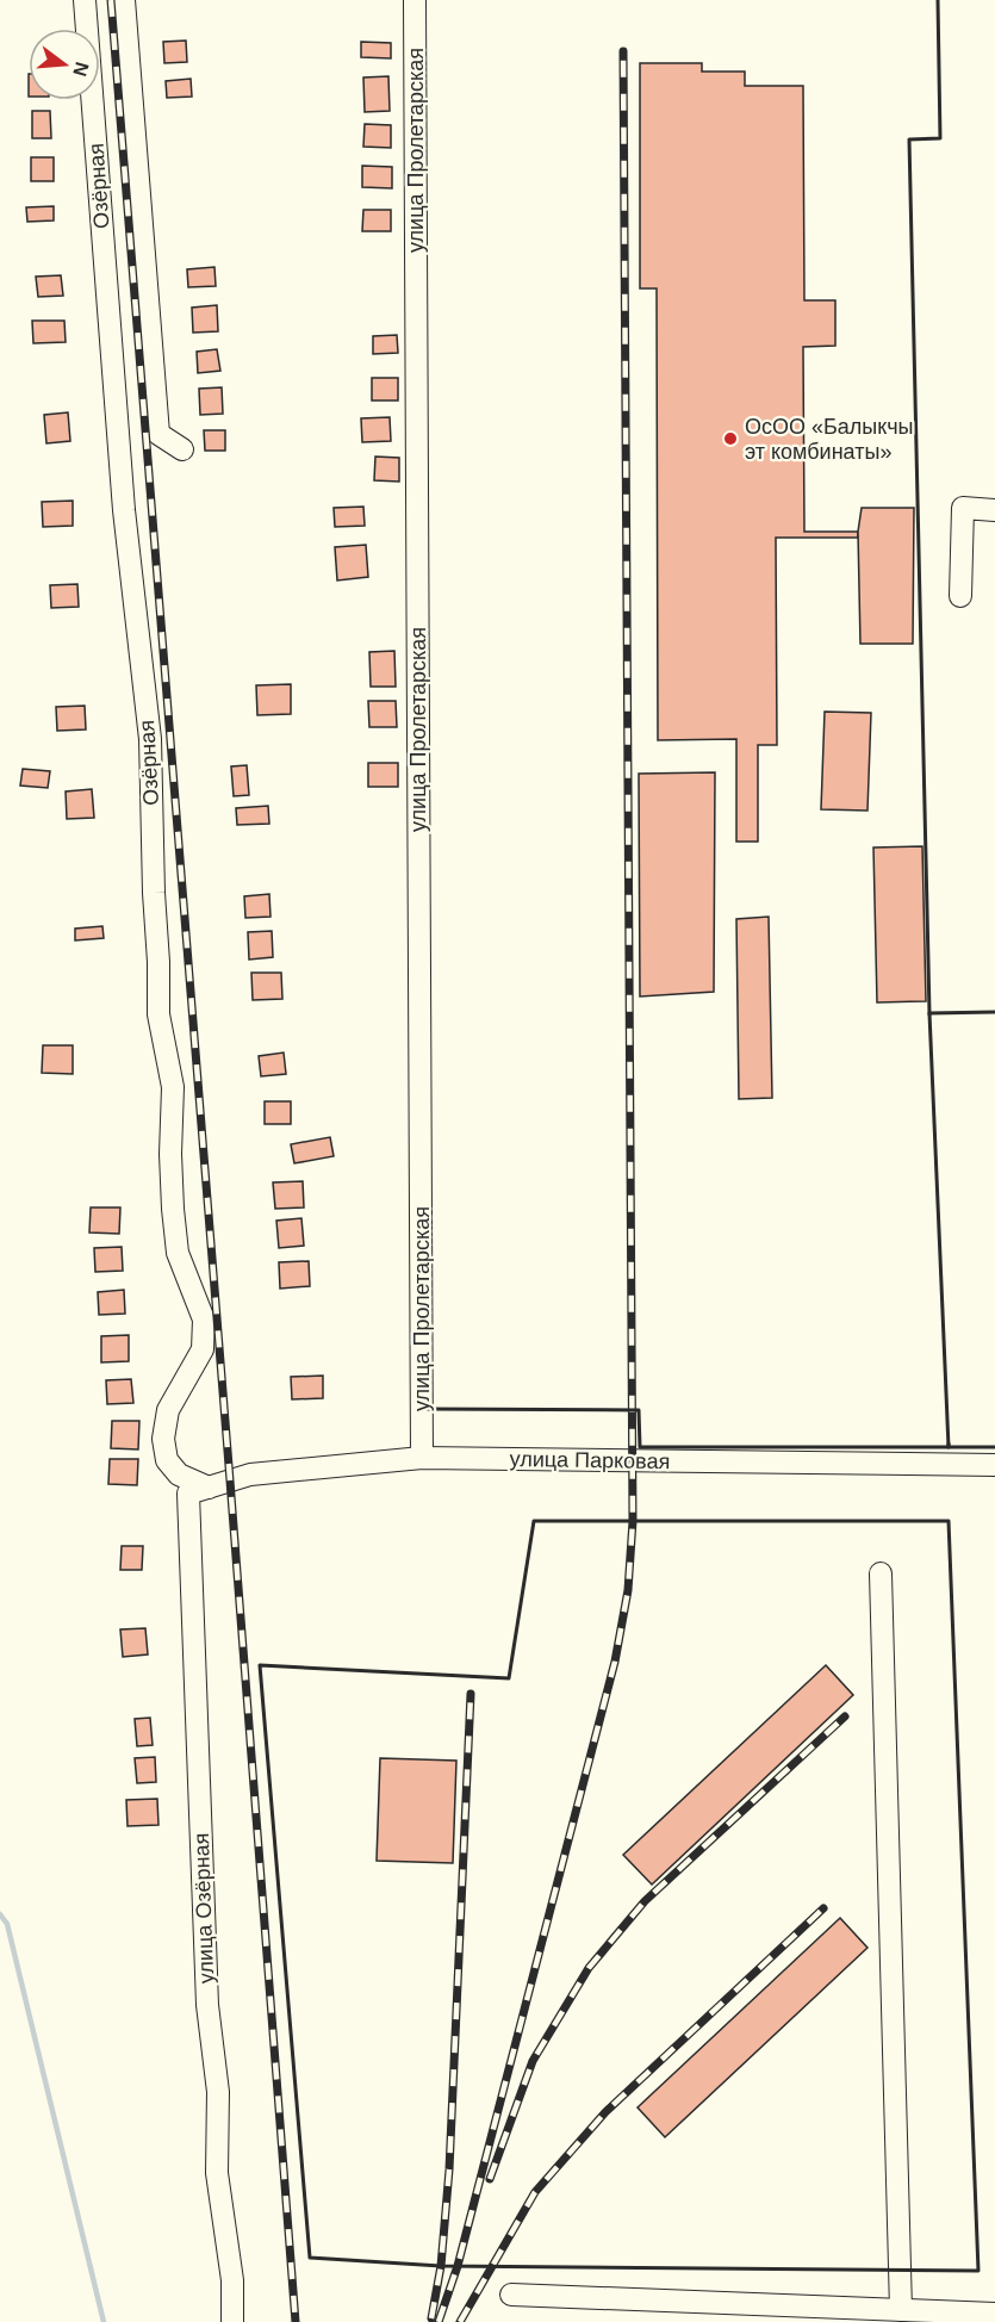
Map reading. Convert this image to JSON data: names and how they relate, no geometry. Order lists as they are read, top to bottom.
{
  "streets": {
    "street": [
      "улица Пролетарская",
      "Озёрная",
      "улица Парковая",
      "улица Озёрная"
    ]
  },
  "crossings": [
    ["улица Пролетарская", "улица Парковая"],
    ["Озёрная", "улица Парковая"],
    ["Озёрная", "улица Озёрная"],
    ["улица Парковая", "улица Озёрная"]
  ],
  "places": ["ОсОО «Балыкчы эт комбинаты»"],
  "north": "right"
}
